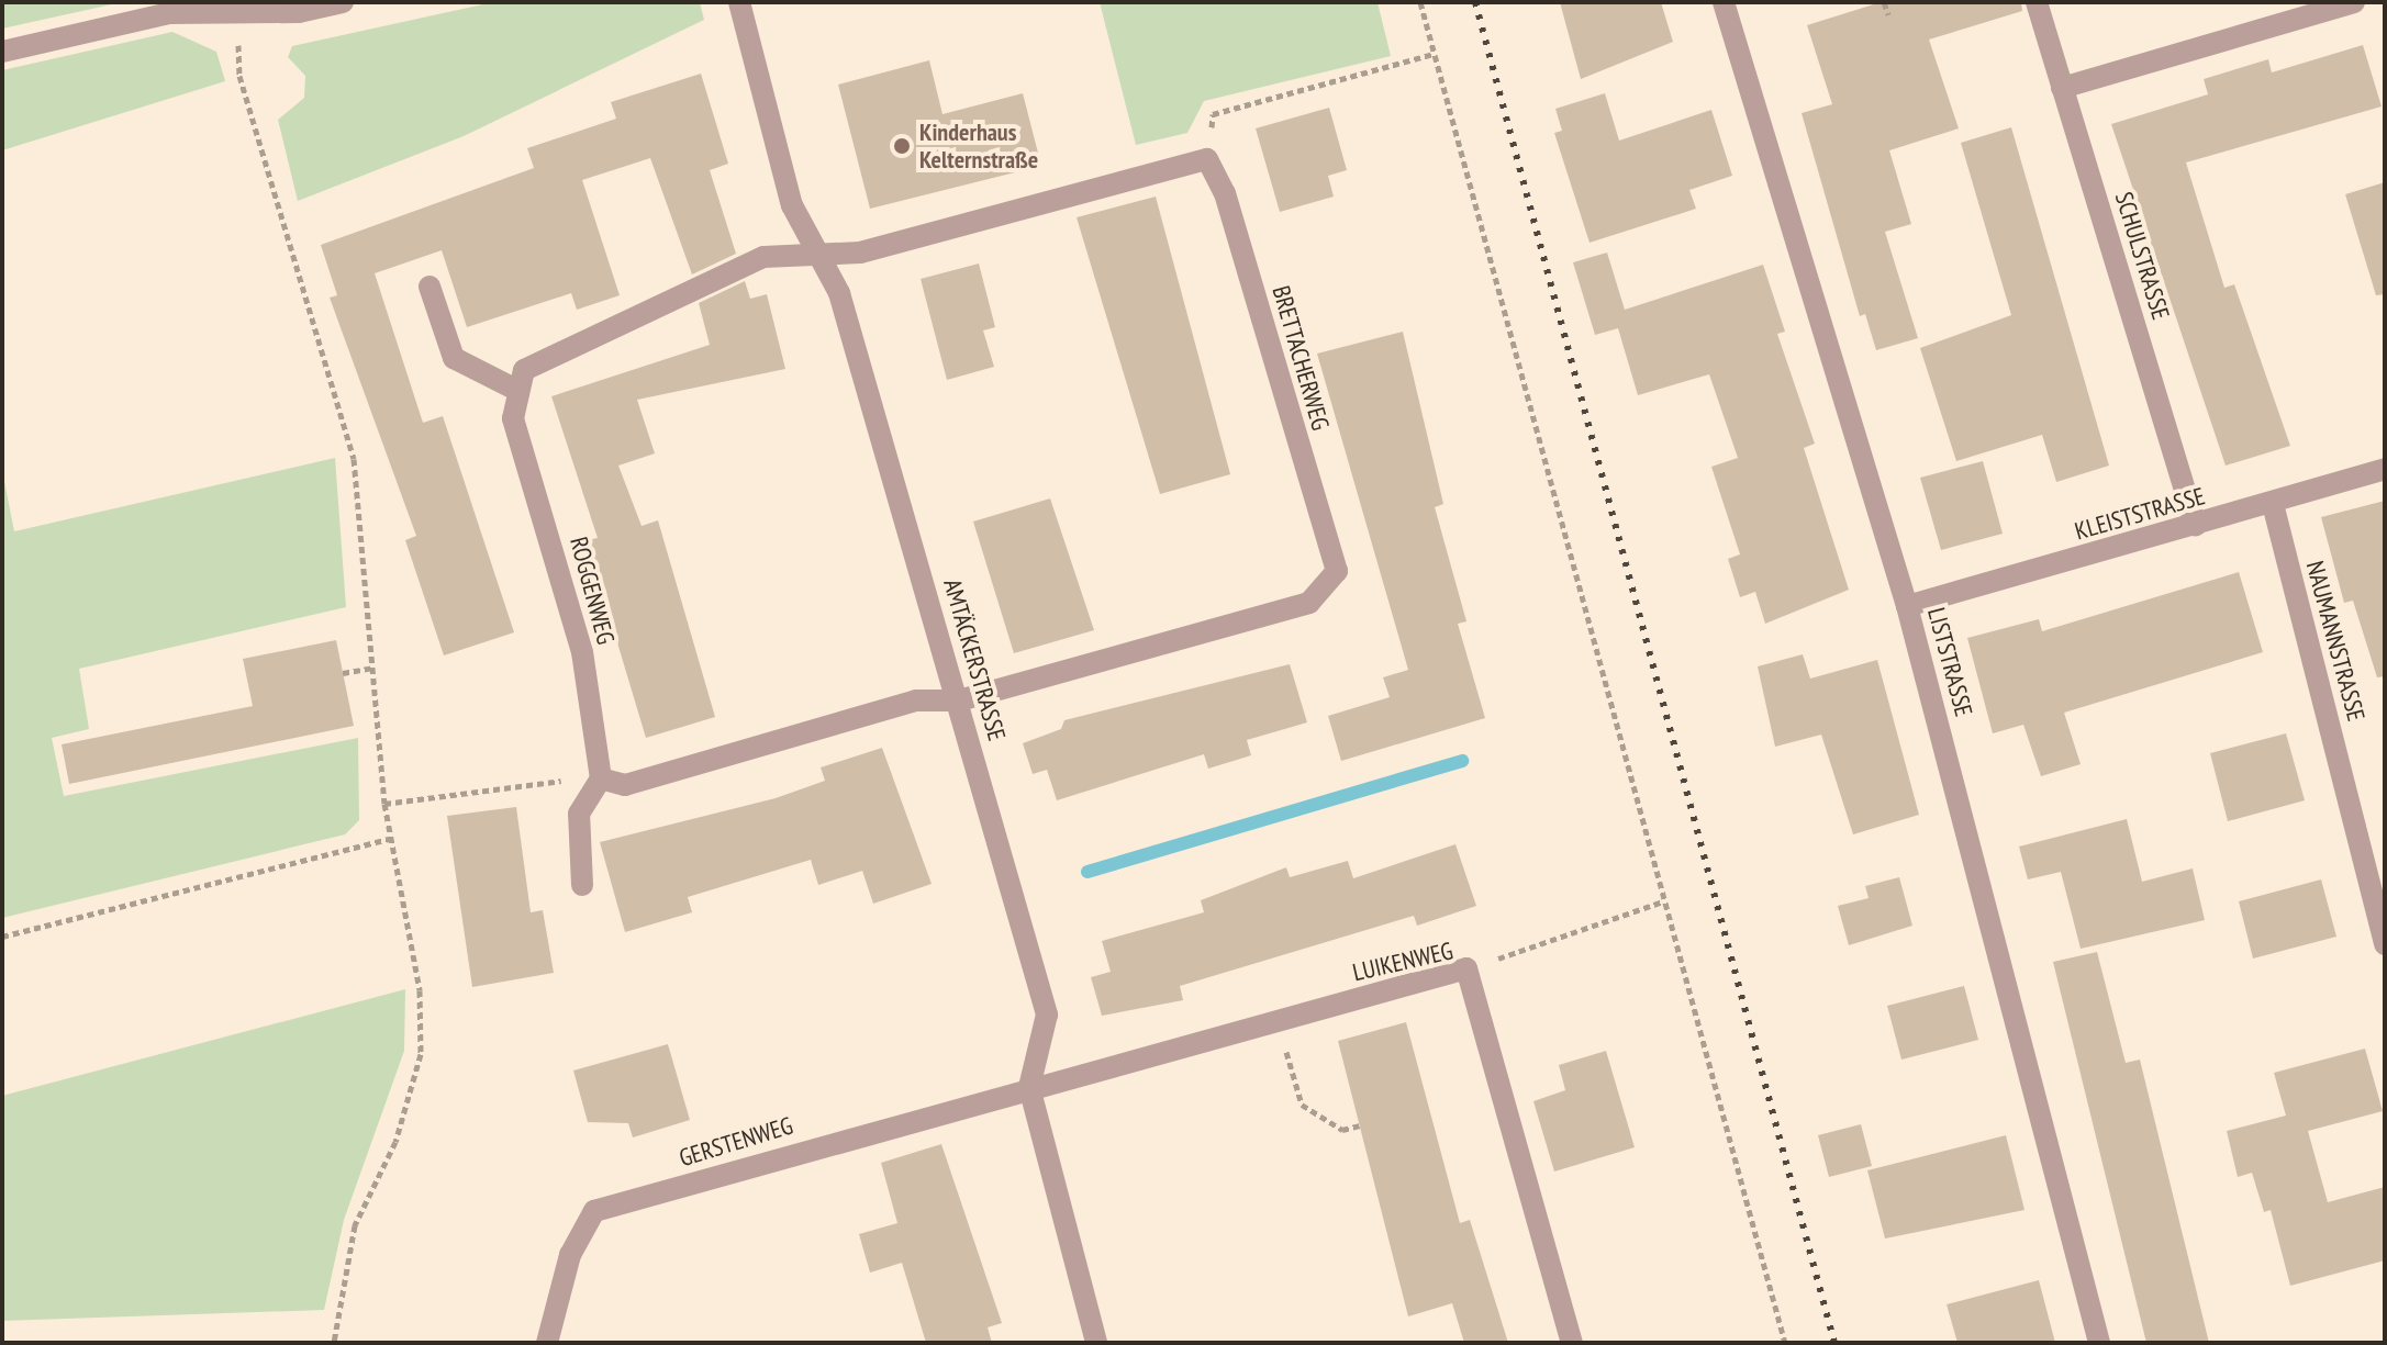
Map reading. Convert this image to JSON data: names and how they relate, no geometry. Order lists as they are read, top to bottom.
{
  "streets": {
    "street": [
      "SCHULSTRASSE",
      "BRETTACHERWEG",
      "KLEISTSTRASSE",
      "ROGGENWEG",
      "NAUMANNSTRASSE",
      "AMTÄCKERSTRASSE",
      "LISTSTRASSE",
      "LUIKENWEG",
      "GERSTENWEG"
    ]
  },
  "crossings": [
    ["SCHULSTRASSE", "KLEISTSTRASSE"],
    ["BRETTACHERWEG", "AMTÄCKERSTRASSE"],
    ["KLEISTSTRASSE", "NAUMANNSTRASSE"],
    ["KLEISTSTRASSE", "LISTSTRASSE"],
    ["AMTÄCKERSTRASSE", "LUIKENWEG"],
    ["AMTÄCKERSTRASSE", "GERSTENWEG"],
    ["LUIKENWEG", "GERSTENWEG"]
  ],
  "places": ["Kinderhaus Kelternstraße"]
}
